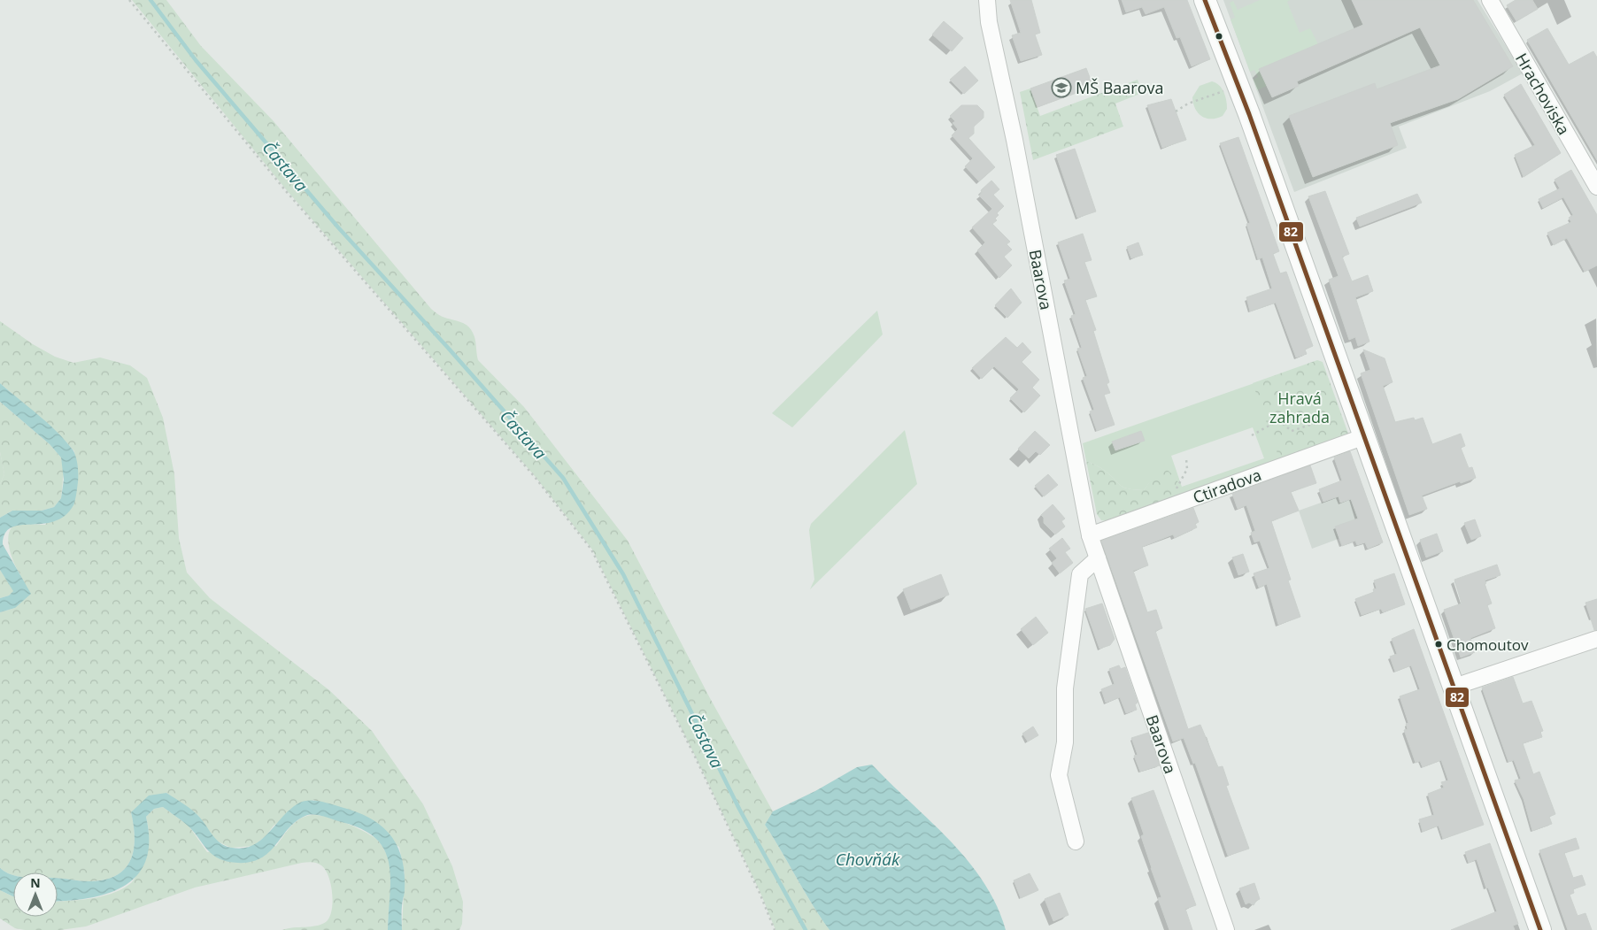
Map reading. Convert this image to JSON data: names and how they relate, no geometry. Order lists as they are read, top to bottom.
{
  "streets": {
    "street": ["Hrachoviska", "Baarova", "Ctiradova"]
  },
  "crossings": [
    ["Baarova", "Ctiradova"]
  ],
  "water": ["Častava", "Chovňák"],
  "parks": ["Hravá zahrada"],
  "places": {
    "school or university": ["MŠ Baarova"],
    "other": ["Chomoutov"]
  },
  "lines": ["transit line 82"],
  "north": "top"
}
